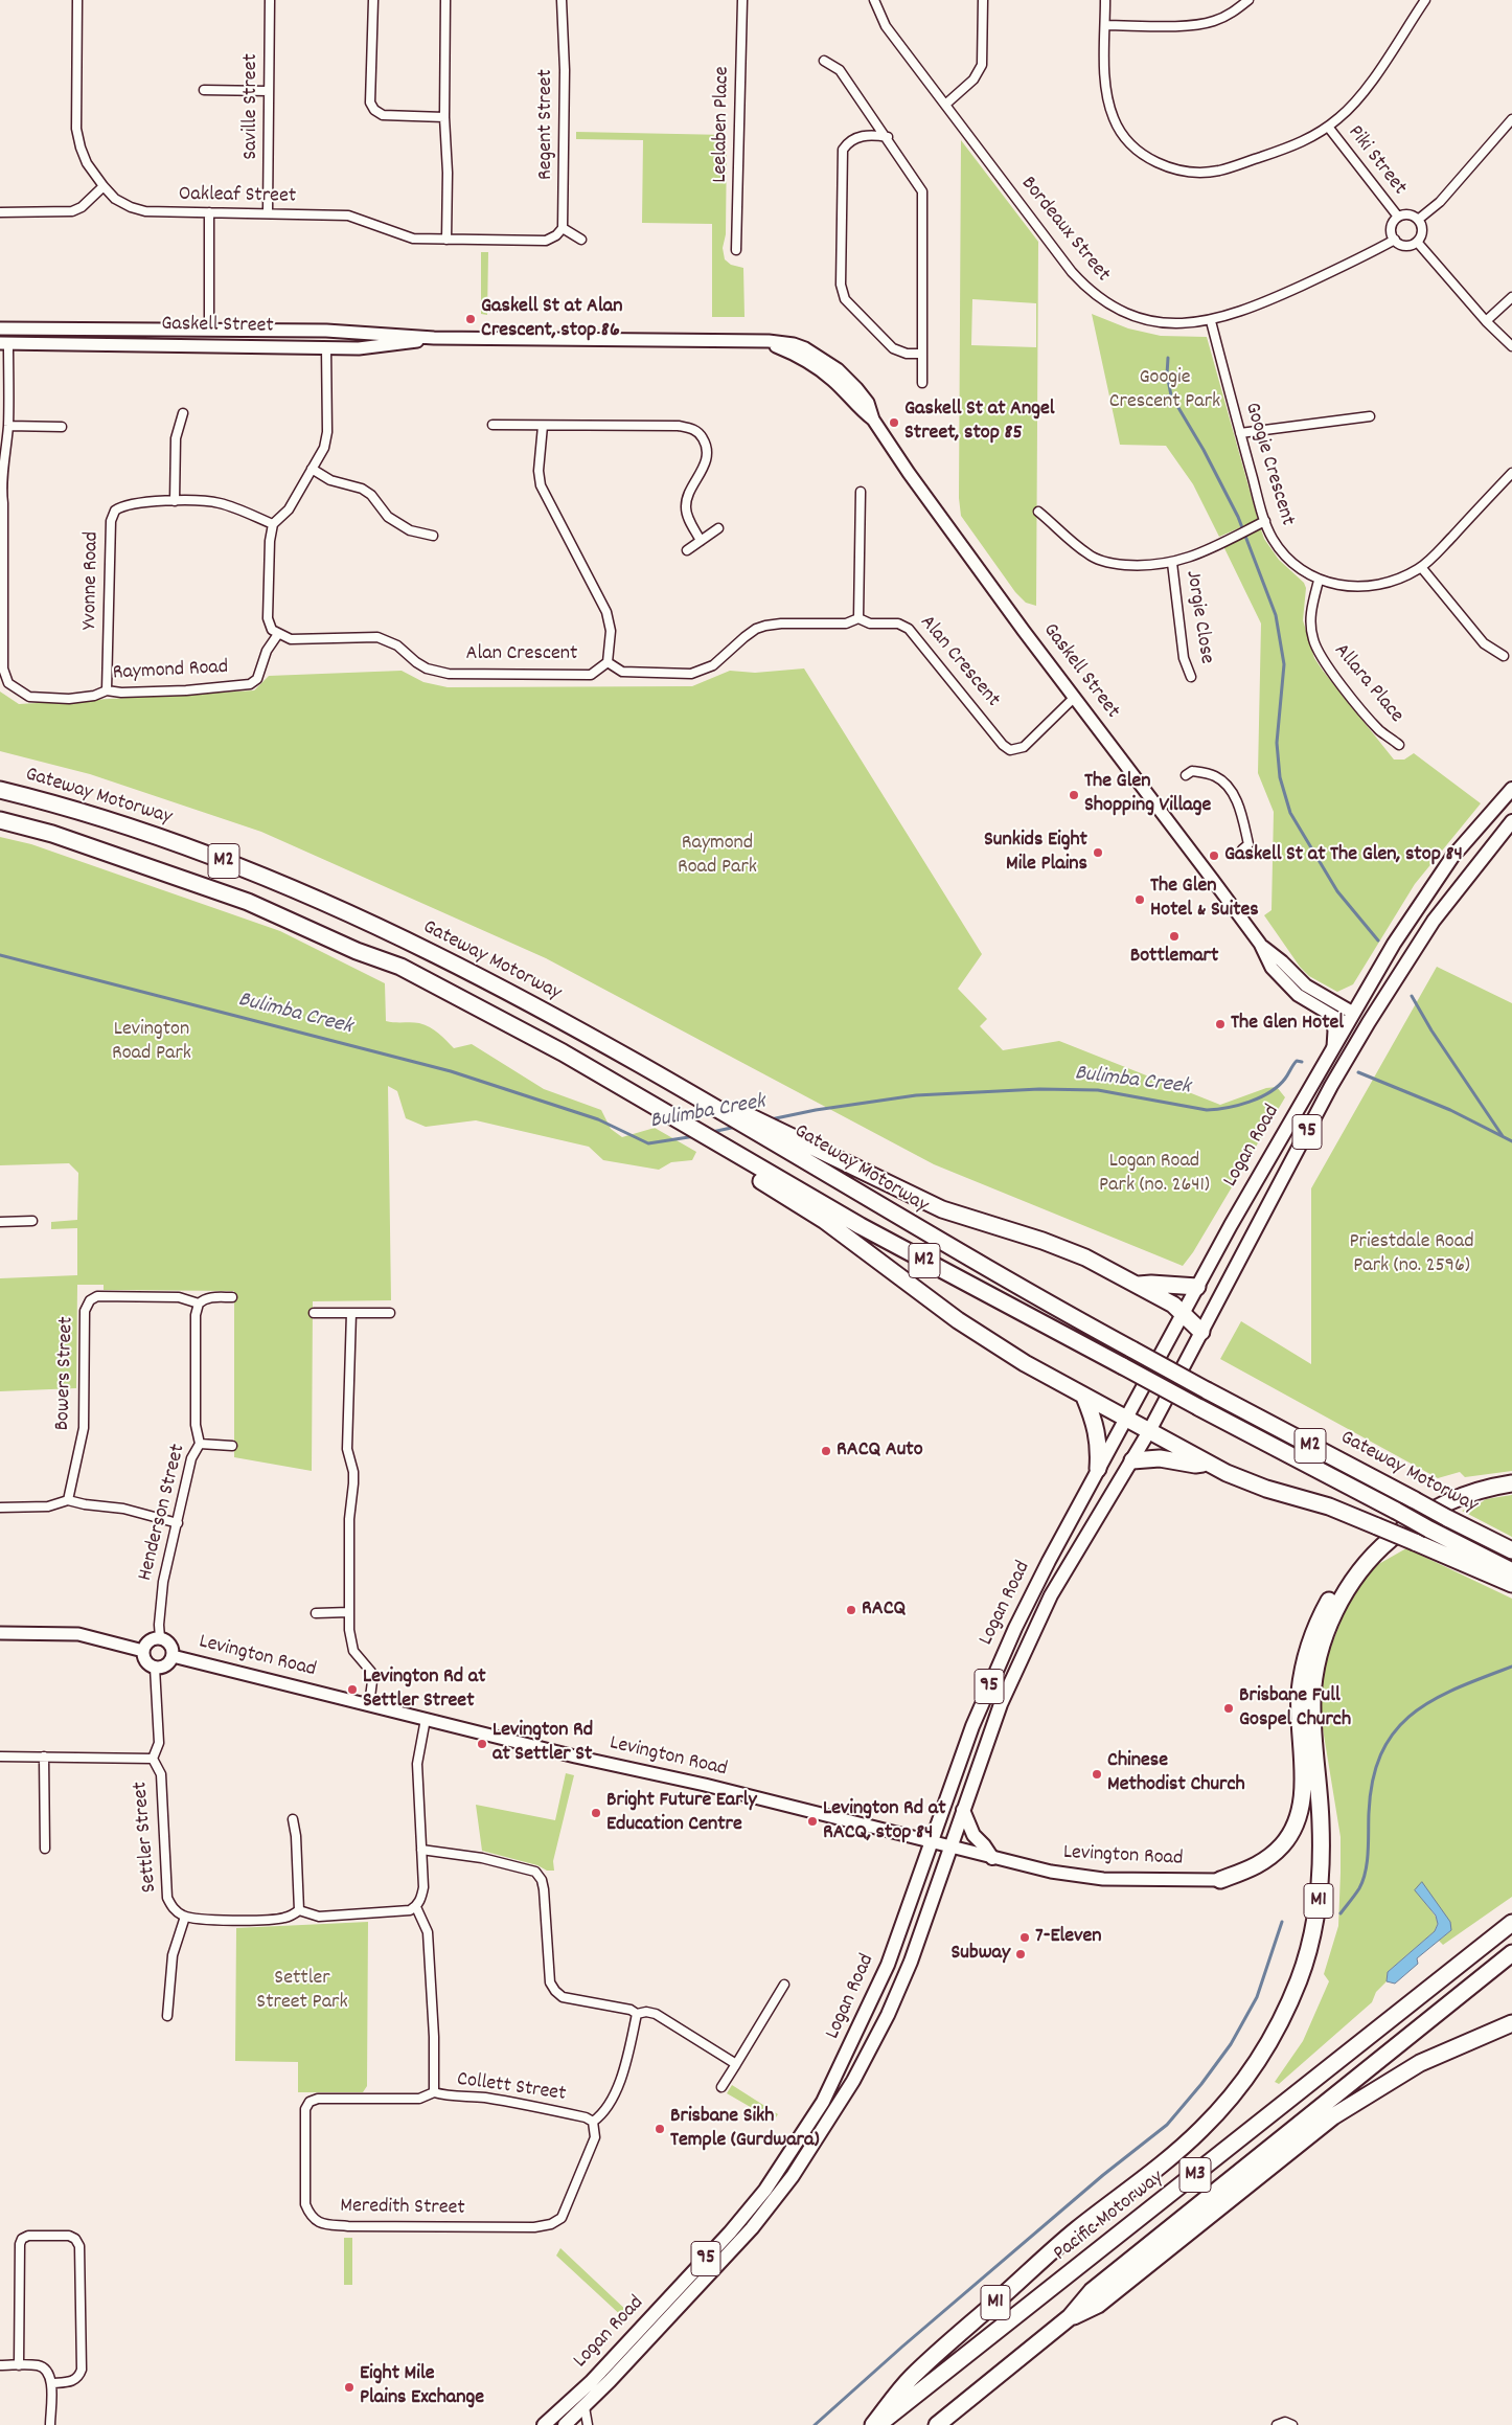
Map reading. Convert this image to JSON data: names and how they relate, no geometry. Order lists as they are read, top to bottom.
{
  "streets": {
    "highway": [
      "Gateway Motorway",
      "M2",
      "M1",
      "M3",
      "Pacific Motorway"
    ],
    "main road": ["Gaskell Street", "95", "Logan Road"],
    "street": [
      "Saville Street",
      "Regent Street",
      "Leelaben Place",
      "Piki Street",
      "Oakleaf Street",
      "Bordeaux Street",
      "Googie Crescent",
      "Yvonne Road",
      "Jorgie Close",
      "Alan Crescent",
      "Raymond Road",
      "Allara Place",
      "Bowers Street",
      "Henderson Street",
      "Levington Road",
      "Settler Street",
      "Collett Street",
      "Meredith Street"
    ]
  },
  "crossings": [
    ["Saville Street", "Oakleaf Street"],
    ["Regent Street", "Oakleaf Street"],
    ["Piki Street", "Bordeaux Street"],
    ["Bordeaux Street", "Googie Crescent"],
    ["Gaskell Street", "Alan Crescent"],
    ["Gaskell Street", "Logan Road"],
    ["Googie Crescent", "Allara Place"],
    ["Yvonne Road", "Raymond Road"],
    ["Alan Crescent", "Raymond Road"],
    ["Logan Road", "Levington Road"],
    ["Bowers Street", "Henderson Street"],
    ["Henderson Street", "Levington Road"],
    ["Henderson Street", "Settler Street"],
    ["Levington Road", "Settler Street"],
    ["Collett Street", "Meredith Street"]
  ],
  "water": ["Bulimba Creek"],
  "parks": [
    "Googie Crescent Park",
    "Raymond Road Park",
    "Levington Road Park",
    "Logan Road Park (no. 2641)",
    "Priestdale Road Park (no. 2596)",
    "Settler Street Park"
  ],
  "places": [
    "Gaskell St at Alan Crescent, stop 86",
    "Gaskell St at Angel Street, stop 85",
    "The Glen Shopping Village",
    "Sunkids Eight Mile Plains",
    "Gaskell St at The Glen, stop 84",
    "The Glen Hotel & Suites",
    "Bottlemart",
    "The Glen Hotel",
    "RACQ Auto",
    "RACQ",
    "Levington Rd at Settler Street",
    "Brisbane Full Gospel Church",
    "Levington Rd at Settler St",
    "Chinese Methodist Church",
    "Bright Future Early Education Centre",
    "Levington Rd at RACQ, stop 84",
    "7-Eleven",
    "Subway",
    "Brisbane Sikh Temple (Gurdwara)",
    "Eight Mile Plains Exchange"
  ]
}
